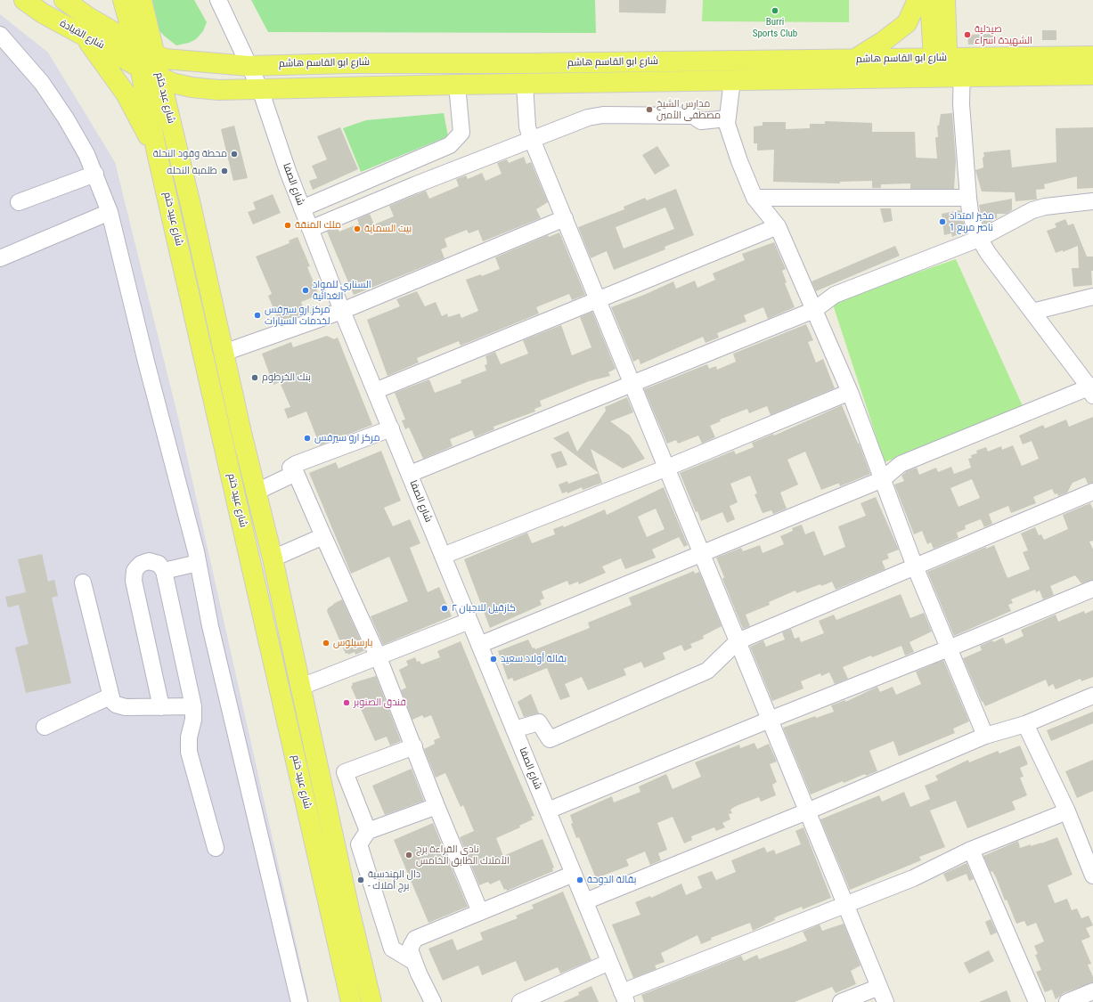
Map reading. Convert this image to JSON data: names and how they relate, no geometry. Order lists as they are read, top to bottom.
{
  "streets": {
    "main road": [
      "شارع القيادة",
      "شارع ابو القاسم هاشم",
      "شارع عبد ختم",
      "شارع عبيد ختم"
    ],
    "street": ["شارع الصفا"]
  },
  "crossings": [
    ["شارع القيادة", "شارع ابو القاسم هاشم"],
    ["شارع القيادة", "شارع عبيد ختم"],
    ["شارع ابو القاسم هاشم", "شارع عبد ختم"],
    ["شارع ابو القاسم هاشم", "شارع الصفا"],
    ["شارع ابو القاسم هاشم", "شارع عبيد ختم"],
    ["شارع عبد ختم", "شارع عبيد ختم"]
  ],
  "places": [
    "Burri Sports Club",
    "صيدلية الشهيدة اسراء",
    "مدارس الشيخ مصطفى الأمين",
    "محطة وقود النحلة",
    "طلمبة النحله",
    "مخبز امتداد ناصر مربع 1",
    "ملك المنقة",
    "بيت السماية",
    "السناري للمواد الغذائية",
    "مركز ارو سيرفس لخدمات السيارات",
    "بنك الخرطوم",
    "مركز ارو سيرفس",
    "كازقيل للاجبان ٢",
    "بارسيلوس",
    "بقالة أولاد سعيد",
    "فندق الصنوبر",
    "نادي القراءة برج الأملاك الطابق الخامس",
    "دال الهندسية - برج أملاك",
    "بقالة الدوحة"
  ]
}
